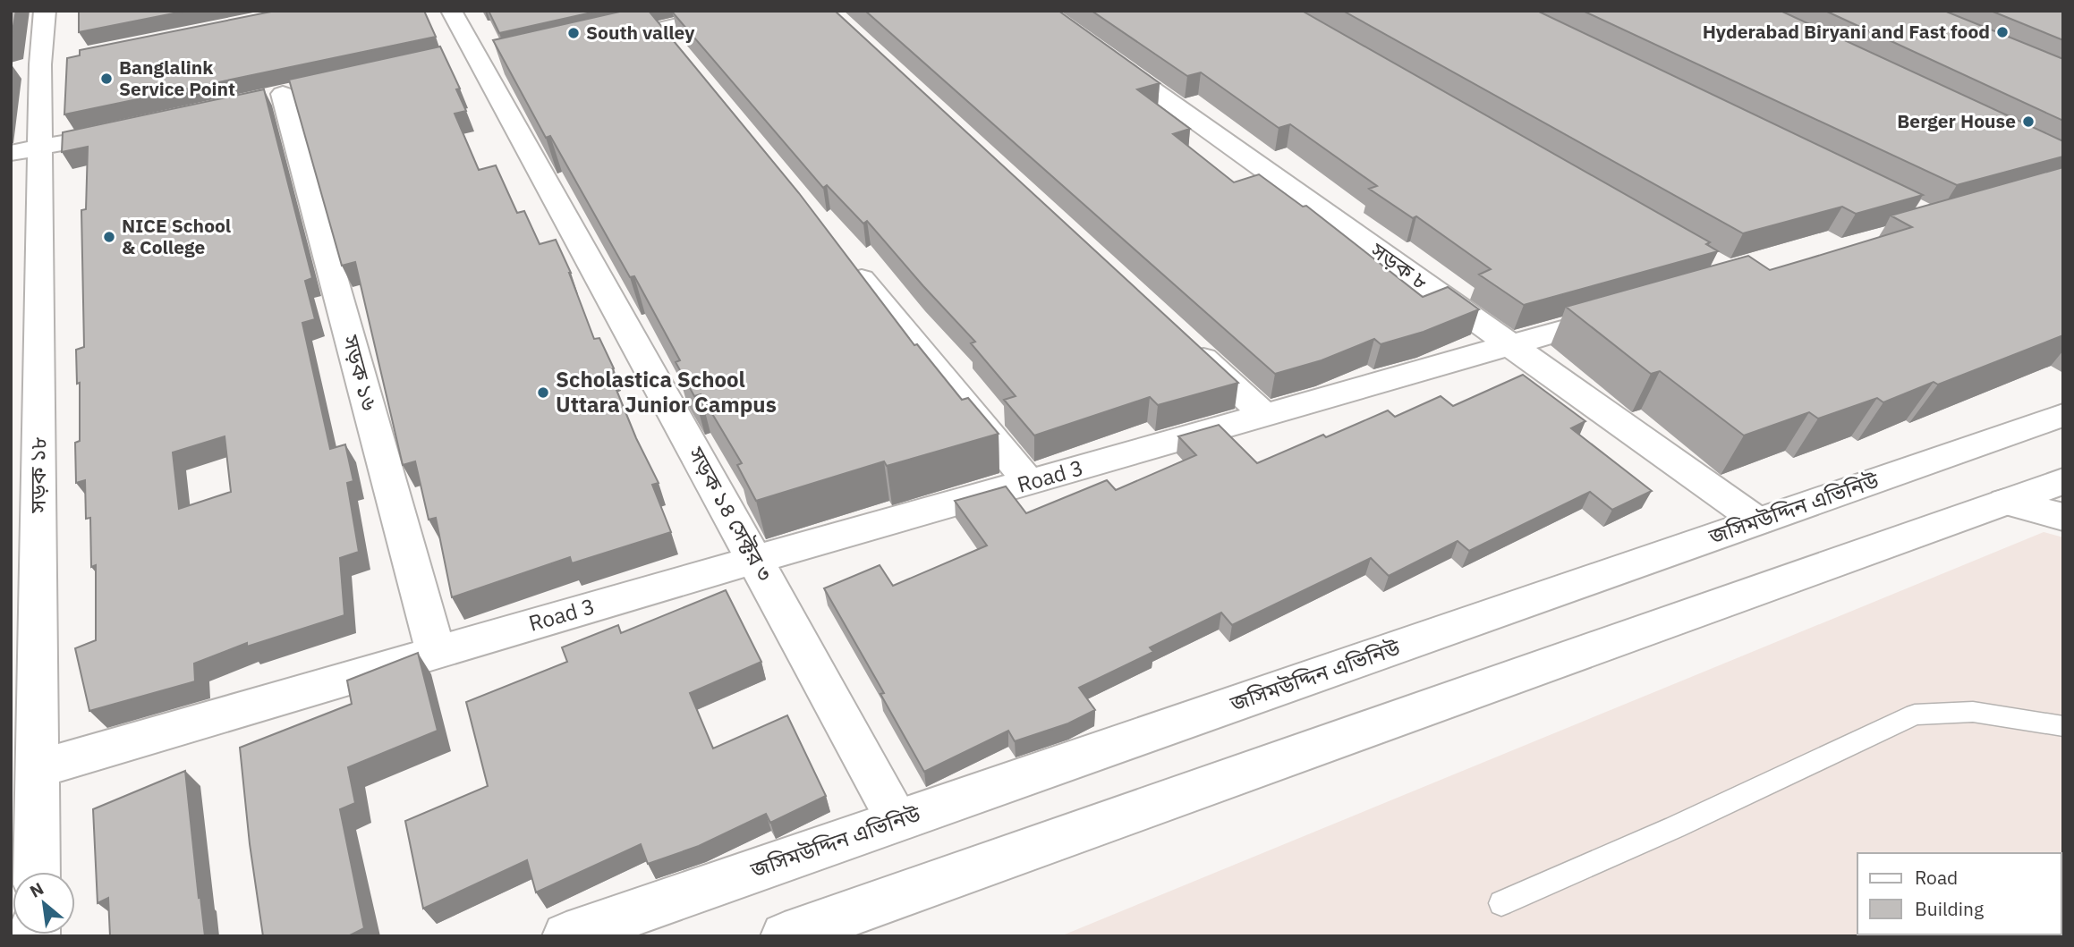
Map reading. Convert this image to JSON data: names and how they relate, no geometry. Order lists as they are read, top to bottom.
{
  "streets": {
    "street": [
      "সড়ক ৮",
      "সড়ক ১৬",
      "সড়ক ১৮",
      "Road 3",
      "জসিমউদ্দিন এভিনিউ",
      "সড়ক ১৪ সেক্টর ৩"
    ]
  },
  "crossings": [
    ["সড়ক ৮", "Road 3"],
    ["সড়ক ৮", "জসিমউদ্দিন এভিনিউ"],
    ["সড়ক ১৬", "Road 3"],
    ["সড়ক ১৮", "Road 3"],
    ["Road 3", "সড়ক ১৪ সেক্টর ৩"],
    ["জসিমউদ্দিন এভিনিউ", "সড়ক ১৪ সেক্টর ৩"]
  ],
  "places": [
    "Hyderabad Biryani and Fast food",
    "South valley",
    "Banglalink Service Point",
    "Berger House",
    "NICE School & College",
    "Scholastica School Uttara Junior Campus"
  ],
  "legend": ["Road", "Building"],
  "north": "top left"
}
